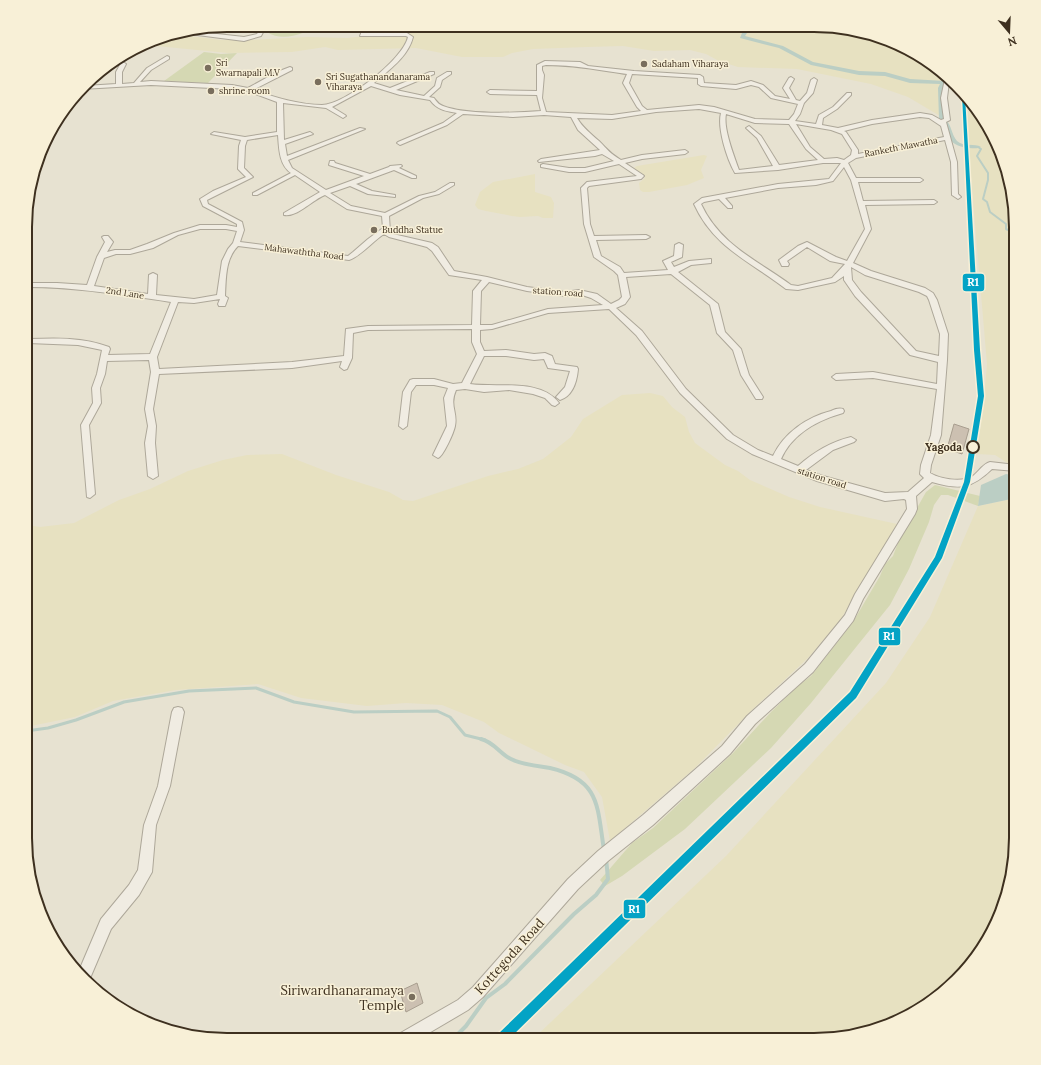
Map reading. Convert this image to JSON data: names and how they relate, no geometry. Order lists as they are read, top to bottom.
{
  "streets": {
    "street": [
      "Ranketh Mawatha",
      "Mahawaththa Road",
      "station road",
      "2nd Lane",
      "Kottegoda Road"
    ]
  },
  "crossings": [
    ["Mahawaththa Road", "station road"],
    ["Mahawaththa Road", "2nd Lane"],
    ["station road", "Kottegoda Road"]
  ],
  "places": [
    "Sadaham Viharaya",
    "Sri Swarnapali M.V",
    "Sri Sugathanandanarama Viharaya",
    "shrine room",
    "Buddha Statue",
    "Yagoda",
    "Siriwardhanaramaya Temple"
  ],
  "lines": ["transit line R1"],
  "north": "bottom"
}
